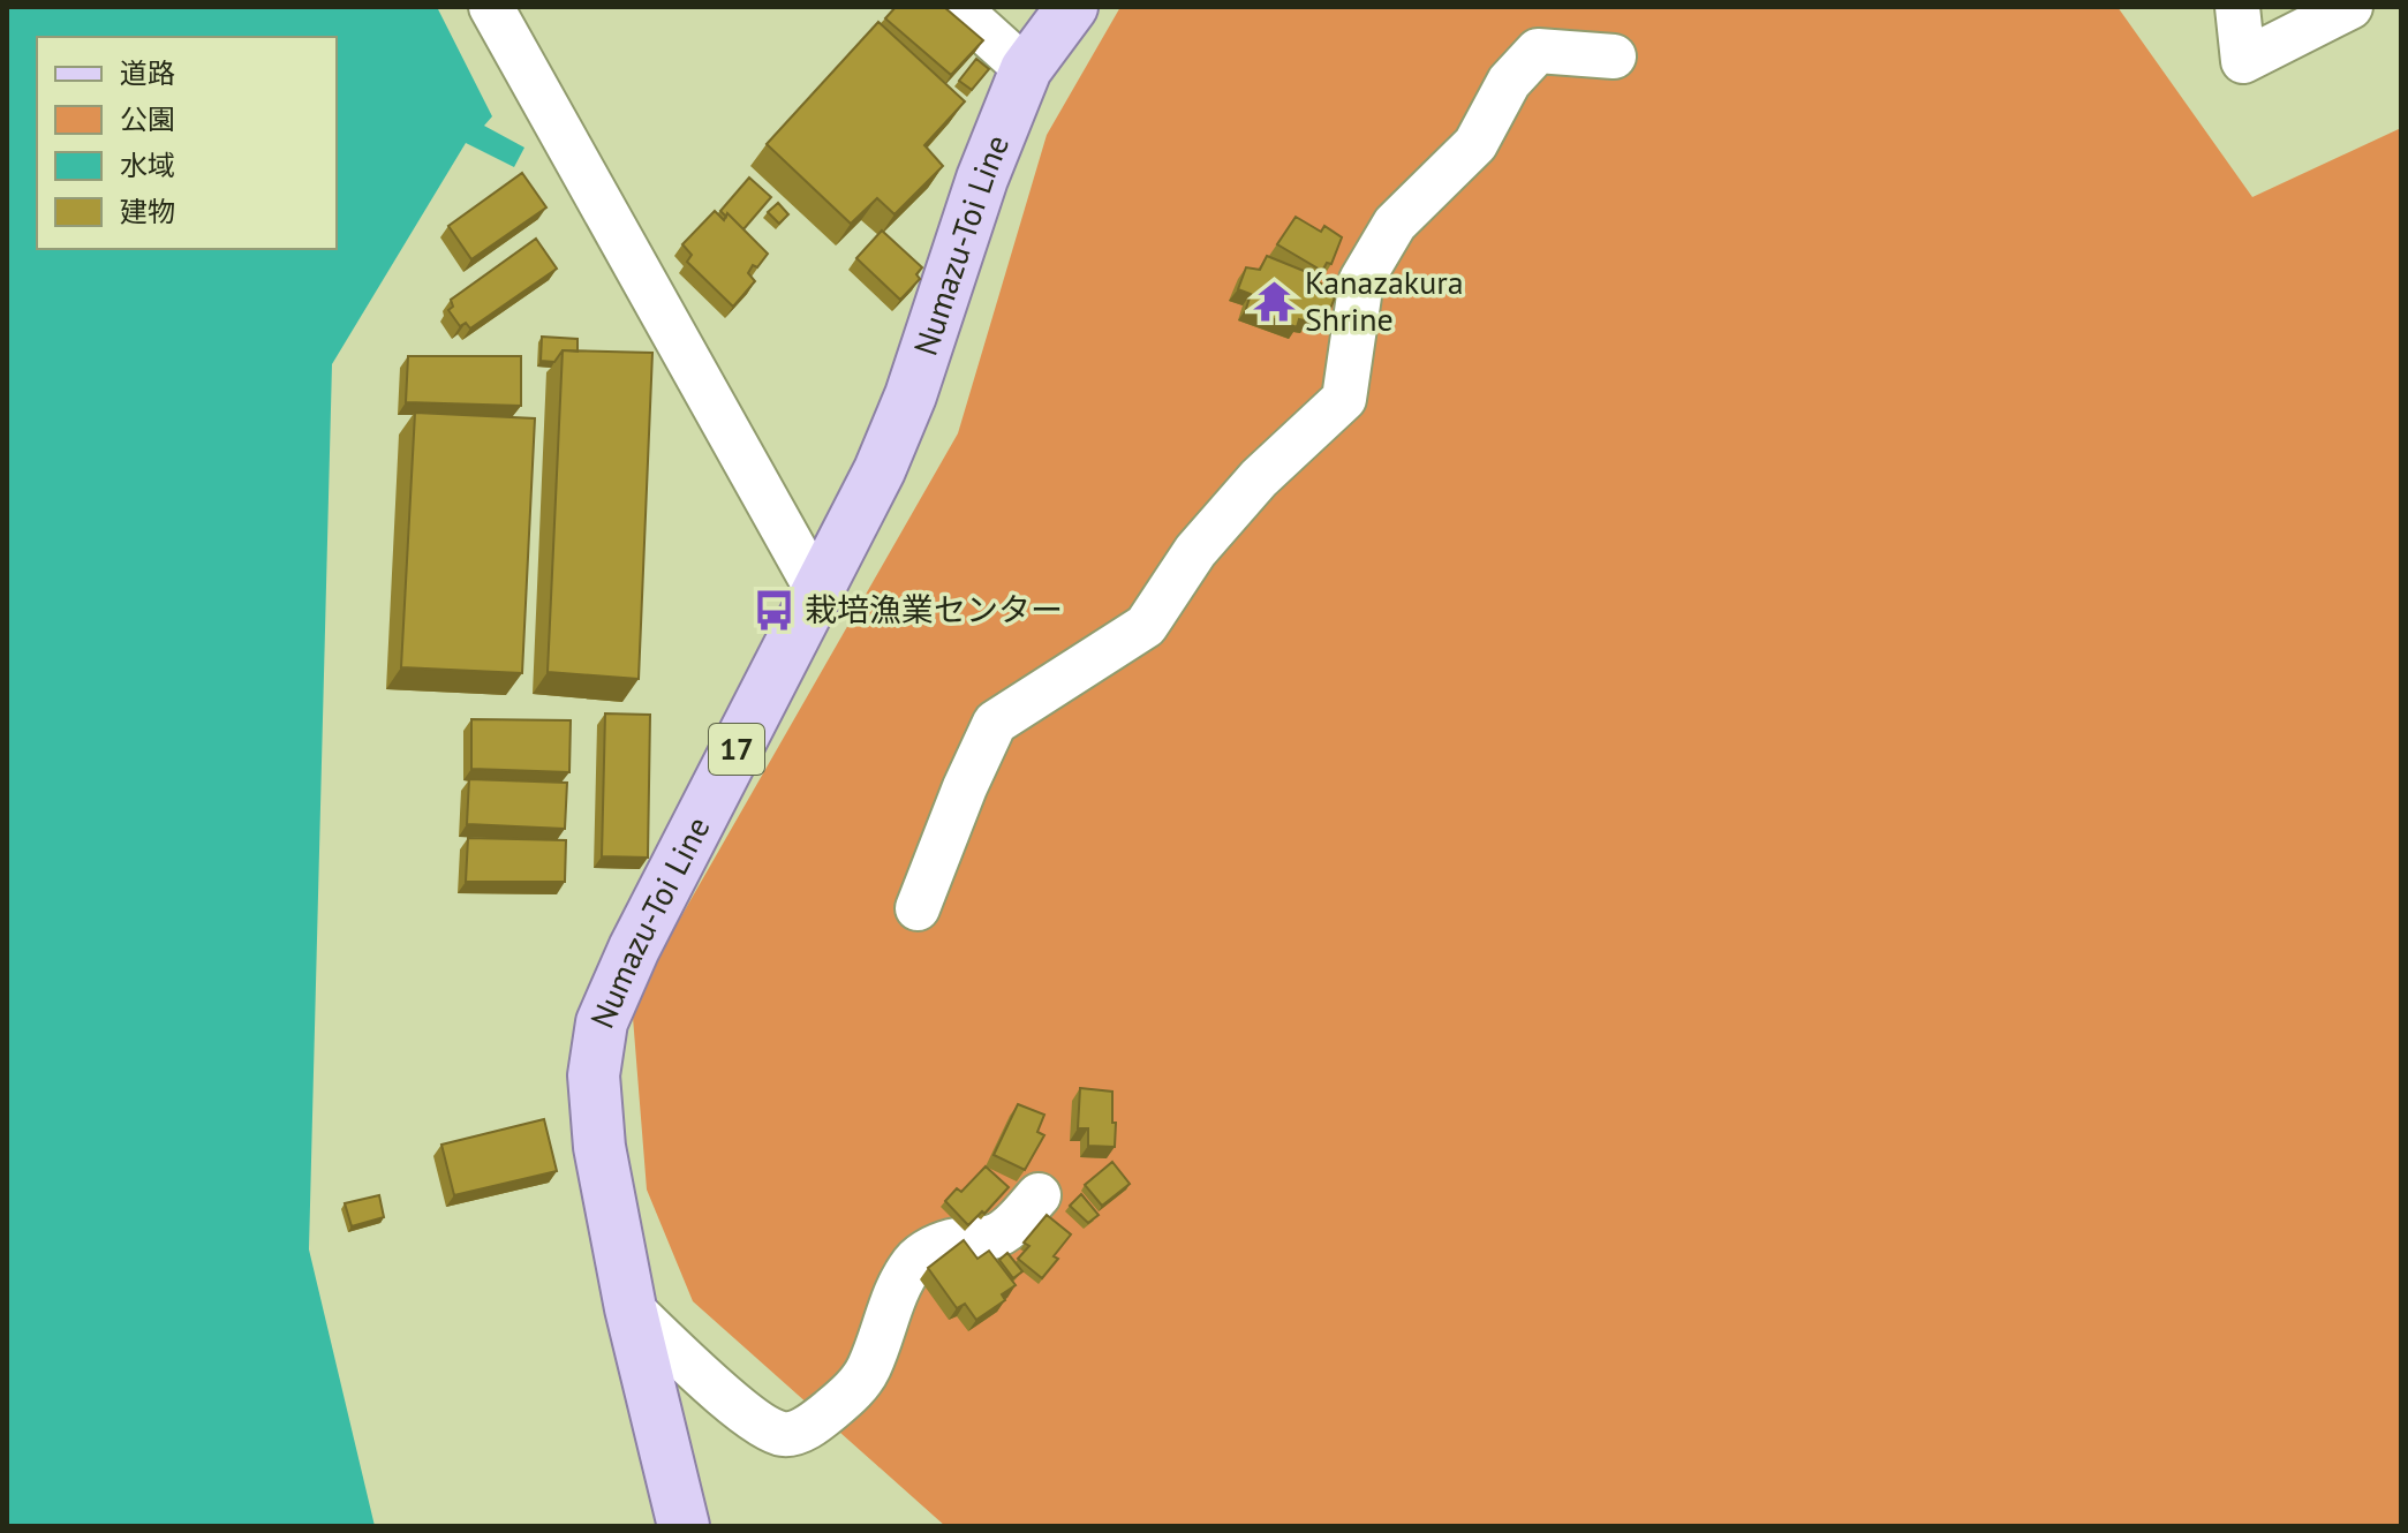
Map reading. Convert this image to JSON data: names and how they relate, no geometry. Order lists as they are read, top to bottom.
{
  "streets": {
    "main road": ["Numazu-Toi Line", "17"]
  },
  "places": {
    "temple": ["Kanazakura Shrine"],
    "bus stop": ["栽培漁業センター"]
  },
  "legend": [
    "道路",
    "公園",
    "水域",
    "建物"
  ]
}
